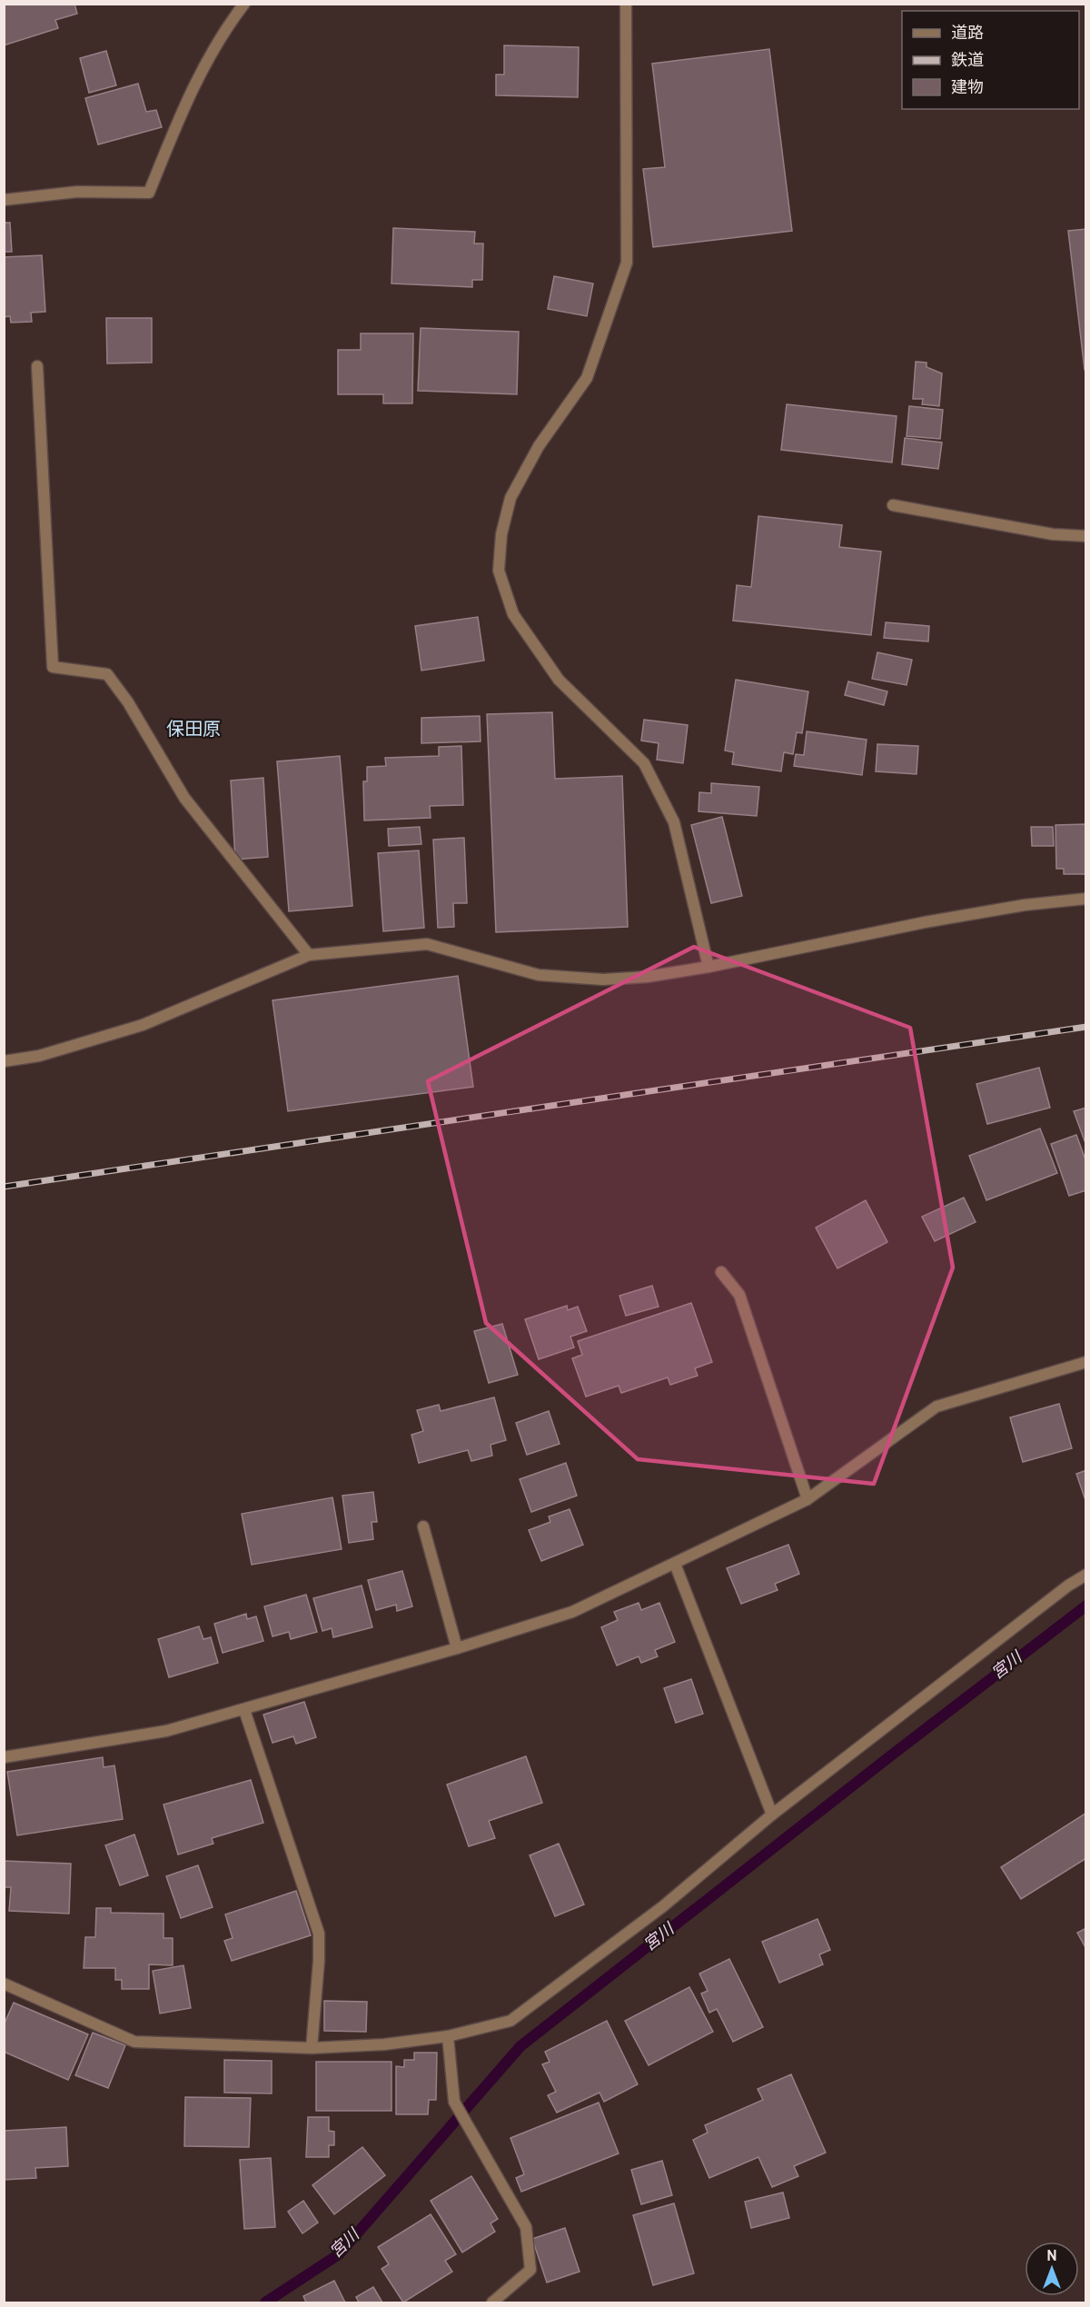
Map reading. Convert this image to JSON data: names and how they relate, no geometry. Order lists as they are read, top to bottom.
{
  "districts": ["保田原"],
  "water": ["宮川"],
  "legend": ["道路", "鉄道", "建物"],
  "north": "top"
}
